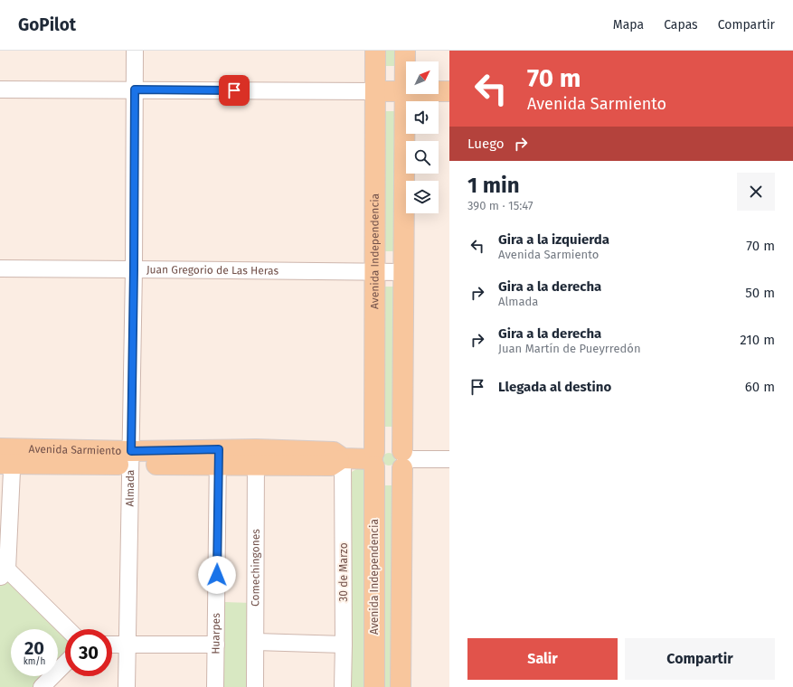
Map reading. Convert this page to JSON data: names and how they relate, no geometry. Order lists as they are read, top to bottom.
{
  "streets": {
    "main road": ["Avenida Independencia", "Avenida Sarmiento"],
    "street": [
      "Juan Gregorio de Las Heras",
      "Almada",
      "Comechingones",
      "30 de Marzo",
      "Huarpes"
    ]
  },
  "crossings": [
    ["Avenida Independencia", "Juan Gregorio de Las Heras"],
    ["Avenida Independencia", "Avenida Sarmiento"],
    ["Juan Gregorio de Las Heras", "Almada"],
    ["Avenida Sarmiento", "Almada"],
    ["Avenida Sarmiento", "Comechingones"],
    ["Avenida Sarmiento", "30 de Marzo"],
    ["Avenida Sarmiento", "Huarpes"]
  ],
  "north": "top right",
  "page": {
    "header": "GoPilot",
    "nav": ["Mapa", "Capas", "Compartir"],
    "turn": ["70 m", "Avenida Sarmiento"],
    "then": "Luego",
    "heading": ["1 min", "390 m · 15:47"],
    "list": [
      {
        "name": "Gira a la izquierda",
        "note": "Avenida Sarmiento",
        "value": "70 m"
      },
      {
        "name": "Gira a la derecha",
        "note": "Almada",
        "value": "50 m"
      },
      {
        "name": "Gira a la derecha",
        "note": "Juan Martín de Pueyrredón",
        "value": "210 m"
      },
      {
        "name": "Llegada al destino",
        "value": "60 m"
      }
    ],
    "speed": "20 km/h",
    "limit": "30",
    "buttons": ["Salir", "Compartir"]
  }
}
